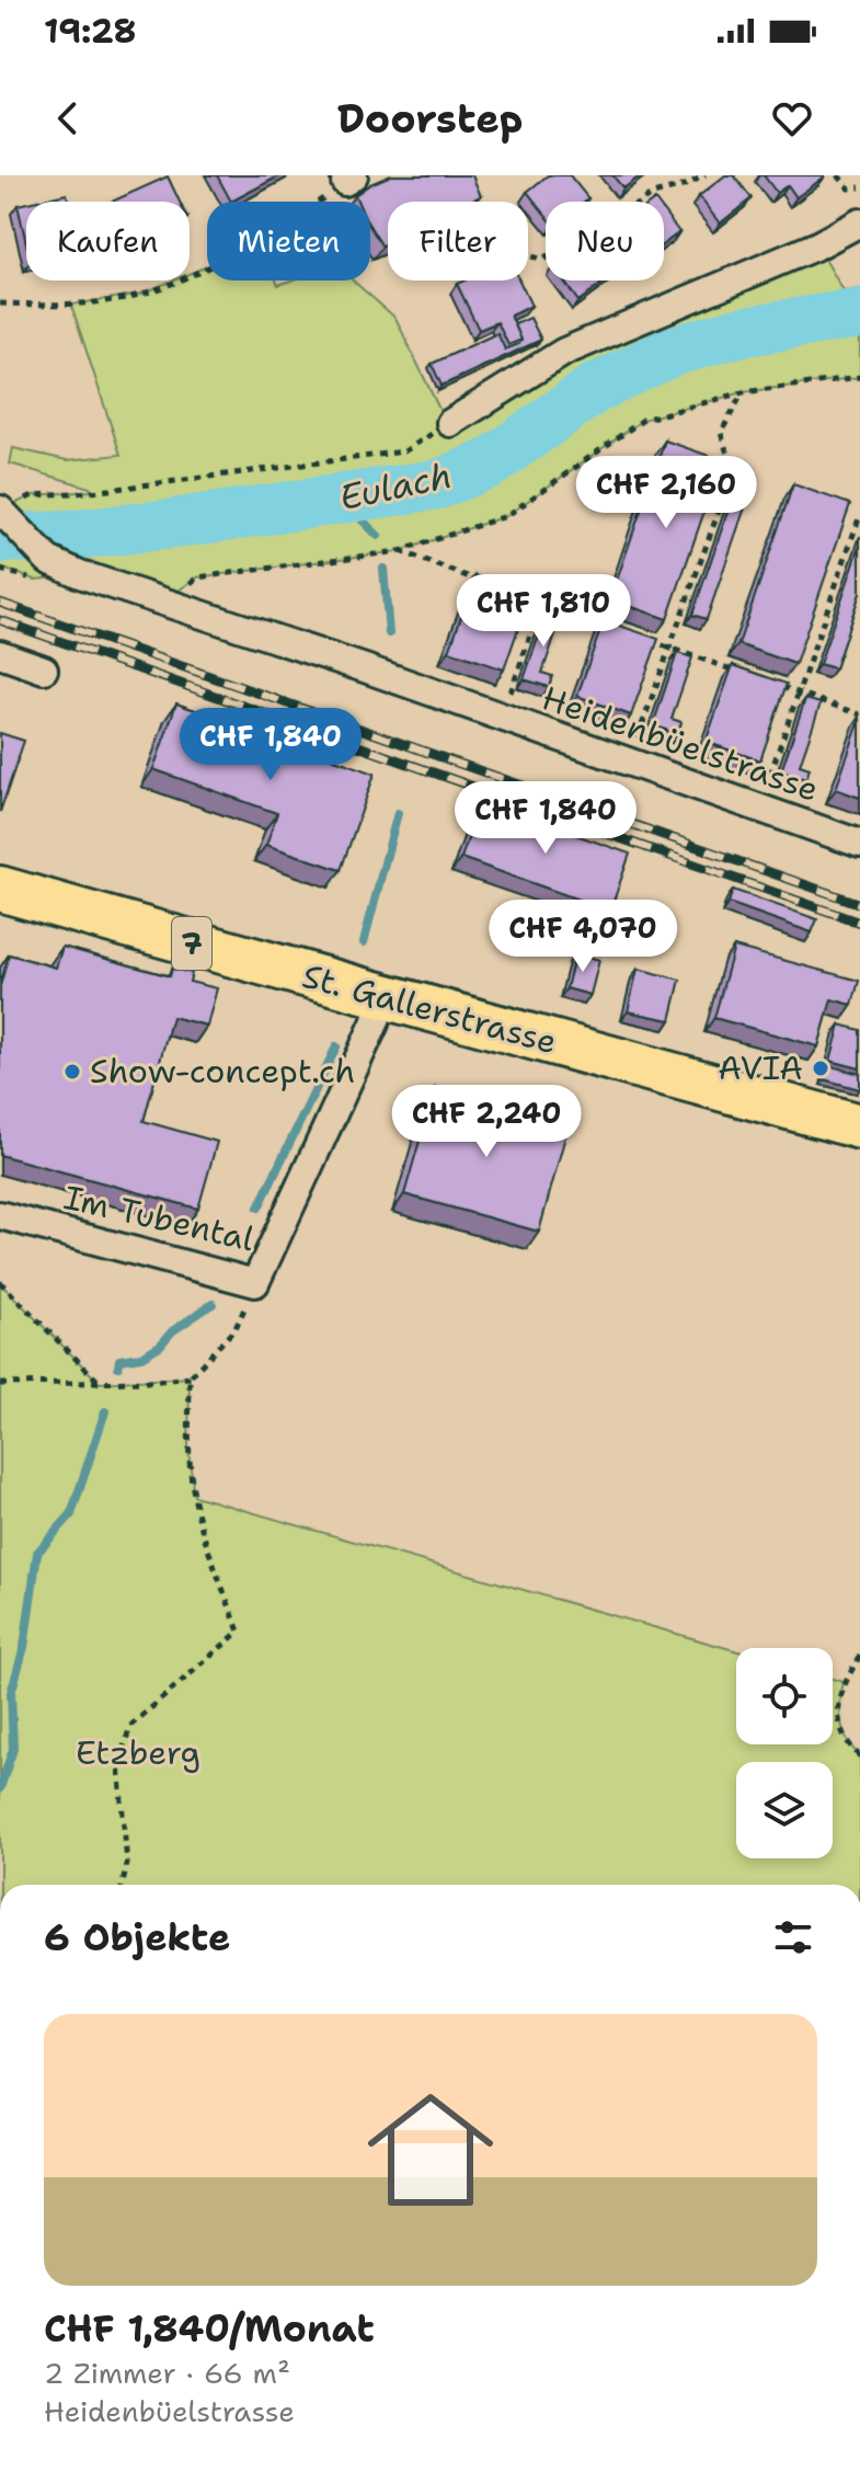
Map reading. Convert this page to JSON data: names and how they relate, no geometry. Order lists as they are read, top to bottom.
{
  "streets": {
    "main road": ["7", "St. Gallerstrasse"],
    "street": ["Heidenbüelstrasse", "Im Tubental"]
  },
  "crossings": [
    ["St. Gallerstrasse", "Im Tubental"]
  ],
  "water": ["Eulach"],
  "parks": ["Etzberg"],
  "places": ["AVIA", "Show-concept.ch"],
  "page": {
    "status": "19:28",
    "header": "Doorstep",
    "chip": [
      "Kaufen",
      "Mieten",
      "Filter",
      "Neu"
    ],
    "price": [
      "CHF 2,160",
      "CHF 1,810",
      "CHF 1,840",
      "CHF 1,840",
      "CHF 4,070",
      "CHF 2,240"
    ],
    "heading": "6 Objekte",
    "list": [
      {
        "name": "CHF 1,840/Monat",
        "note": "2 Zimmer · 66 m² · Heidenbüelstrasse"
      }
    ]
  }
}
